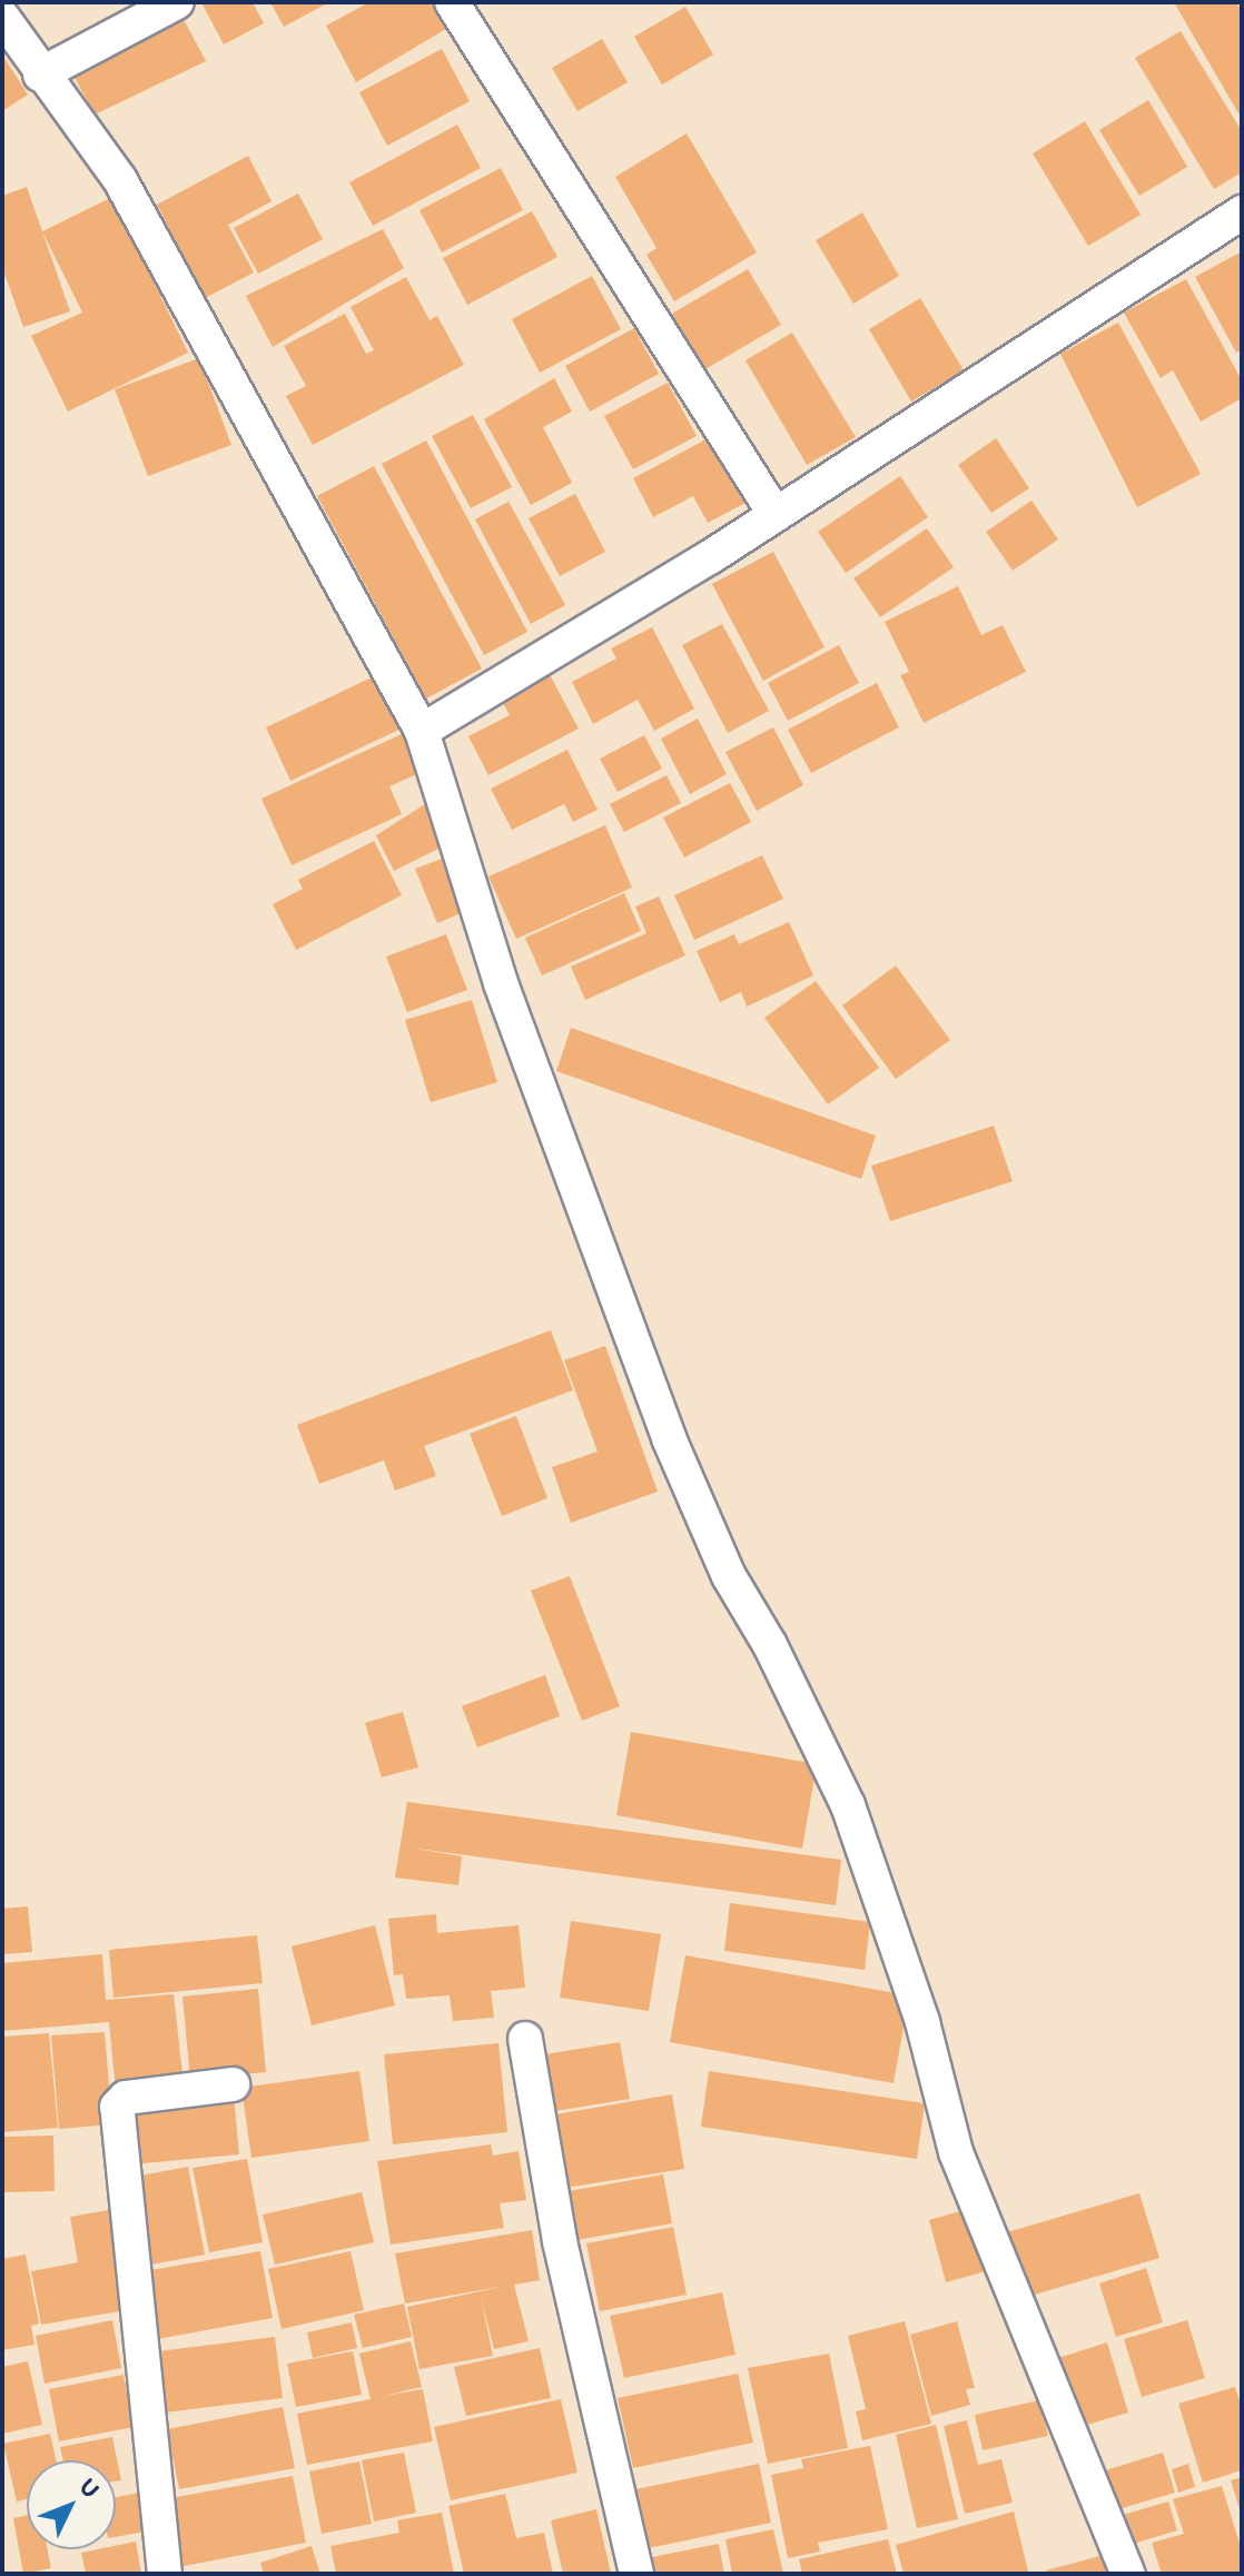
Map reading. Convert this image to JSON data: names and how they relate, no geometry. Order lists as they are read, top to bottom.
{
  "north": "top right"
}
